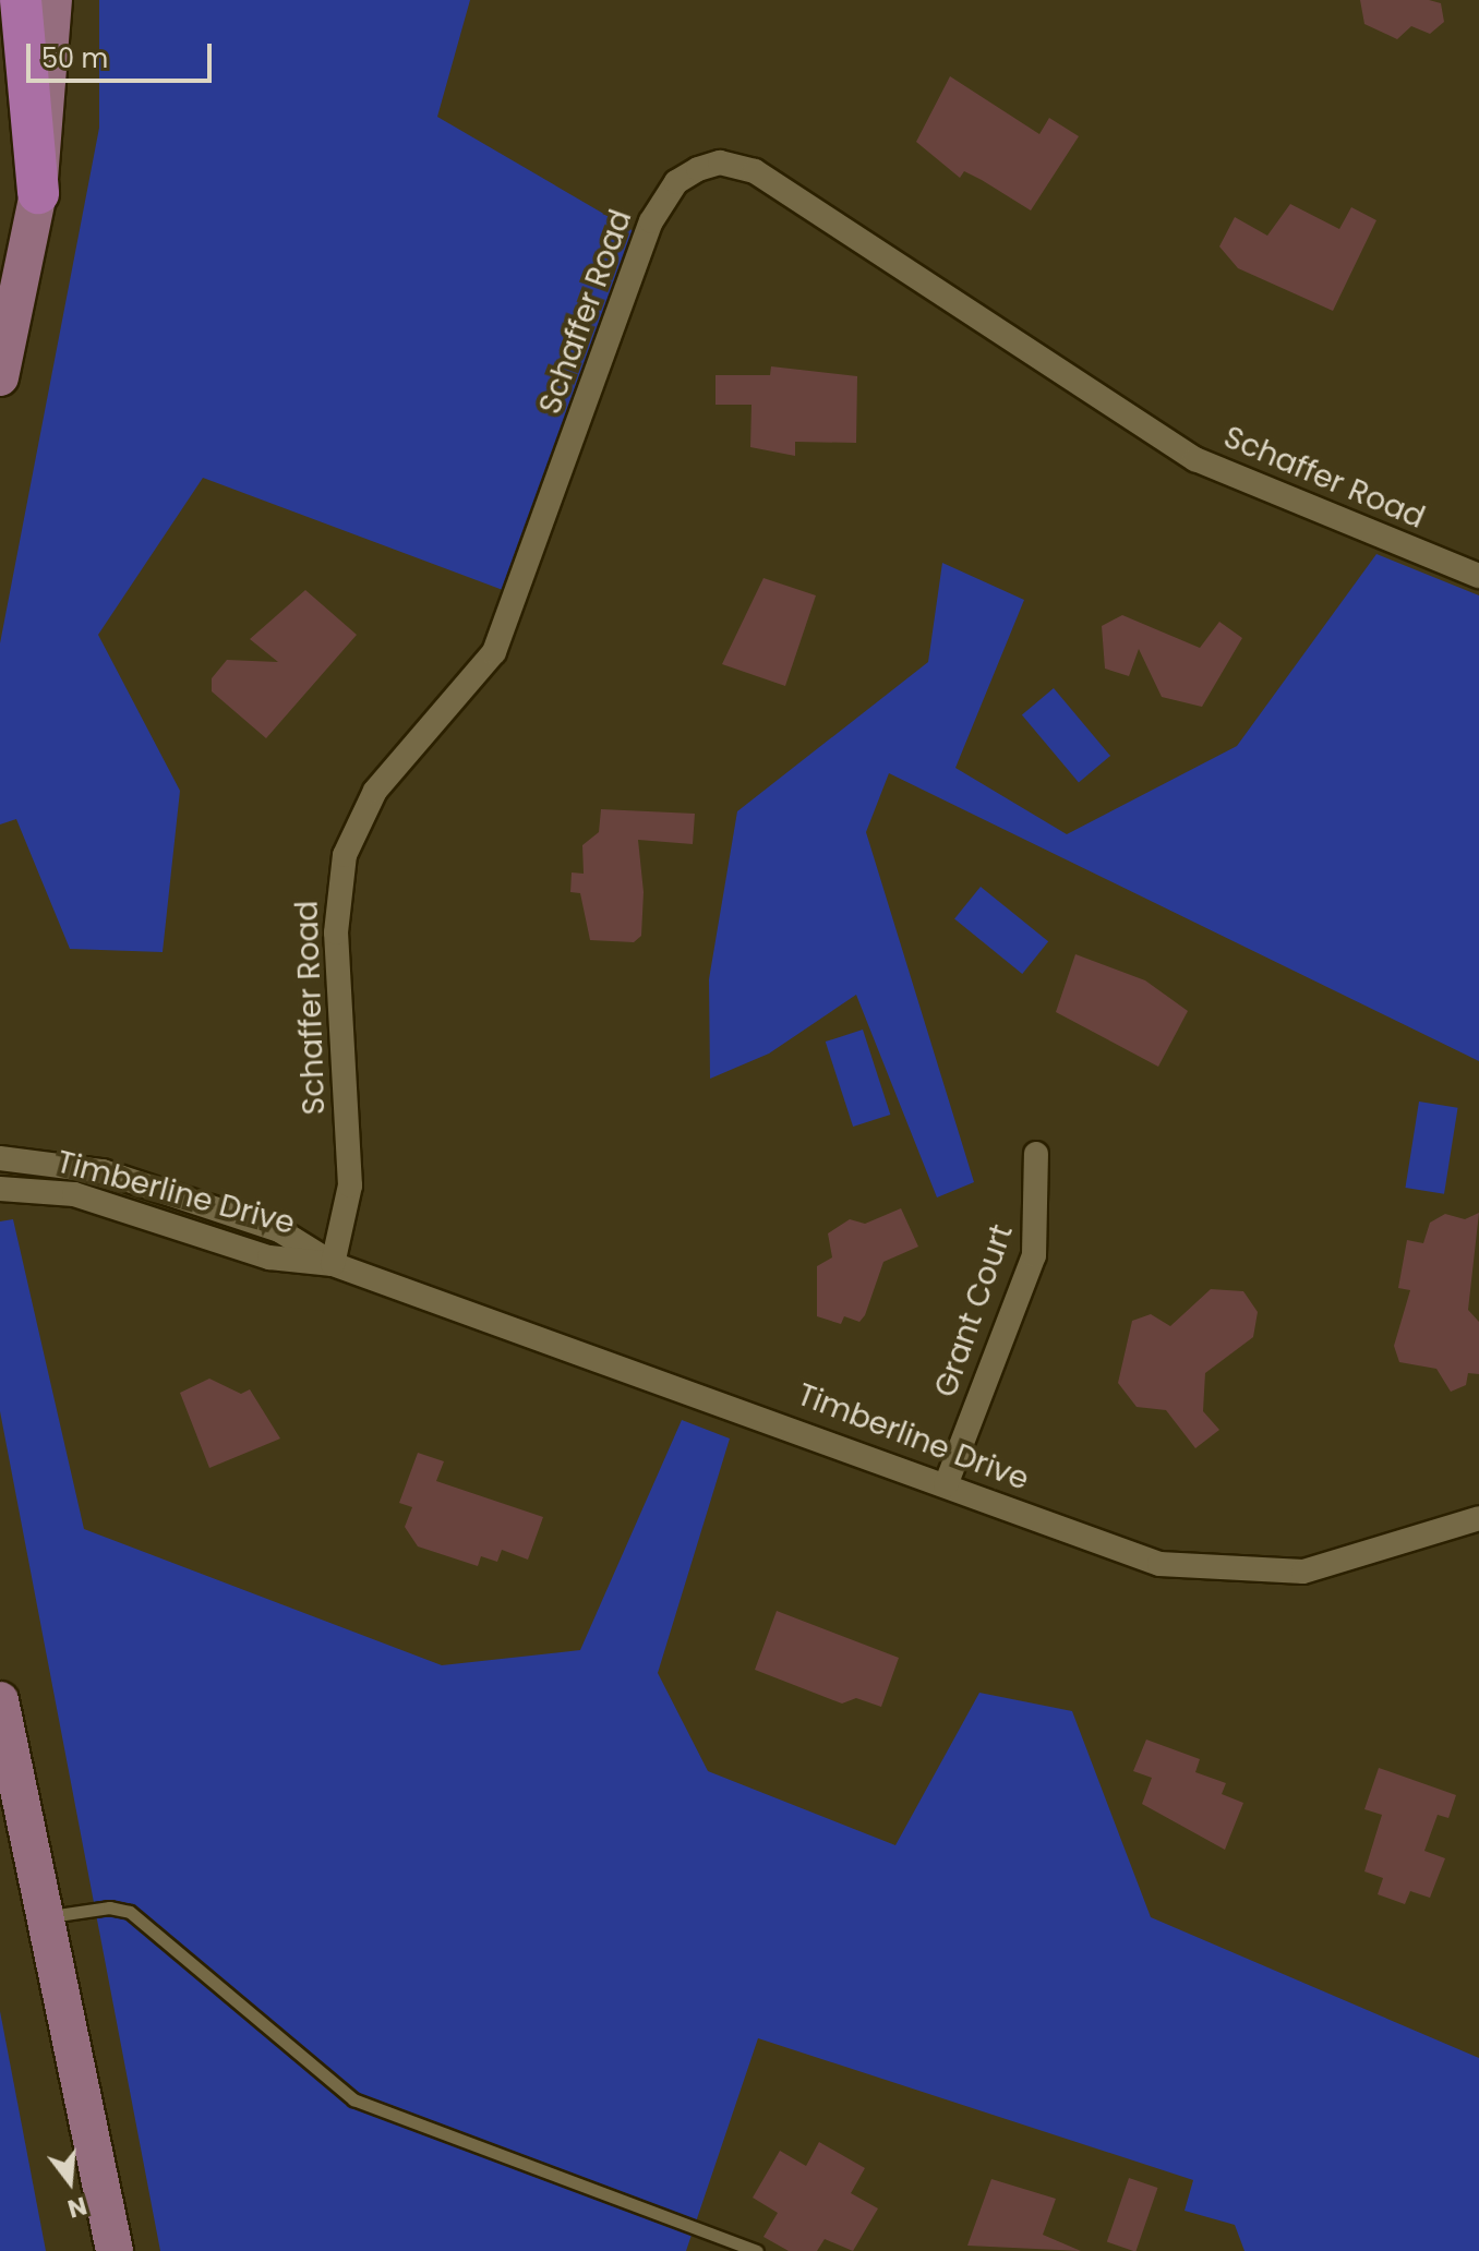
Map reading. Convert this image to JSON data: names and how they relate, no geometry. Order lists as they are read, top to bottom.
{
  "streets": {
    "street": ["Schaffer Road", "Timberline Drive", "Grant Court"]
  },
  "crossings": [
    ["Schaffer Road", "Timberline Drive"],
    ["Timberline Drive", "Grant Court"]
  ],
  "scale_bar": "50 m",
  "north": "bottom"
}
